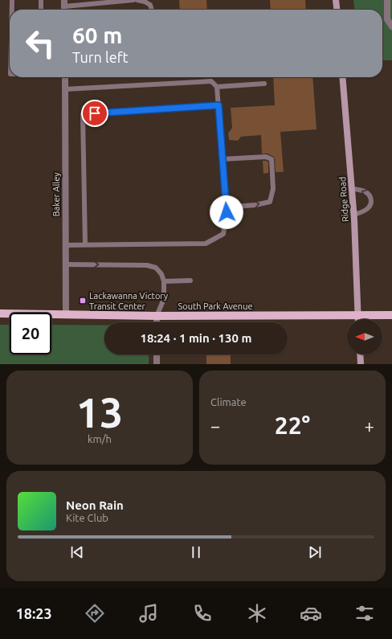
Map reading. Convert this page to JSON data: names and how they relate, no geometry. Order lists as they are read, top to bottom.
{
  "streets": {
    "main road": ["Ridge Road", "South Park Avenue"],
    "street": ["Baker Alley"]
  },
  "crossings": [
    ["Baker Alley", "South Park Avenue"],
    ["Ridge Road", "South Park Avenue"]
  ],
  "places": {
    "transit": ["Lackawanna Victory Transit Center"]
  },
  "north": "left",
  "page": {
    "turn": ["60 m", "Turn left"],
    "limit": "20",
    "trip": "18:24 · 1 min · 130 m",
    "tile": [
      ["13", "km/h"],
      "Climate"
    ],
    "heat": ["−", "22°", "+"],
    "song": ["Neon Rain", "Kite Club"],
    "tabs": "18:23"
  }
}
